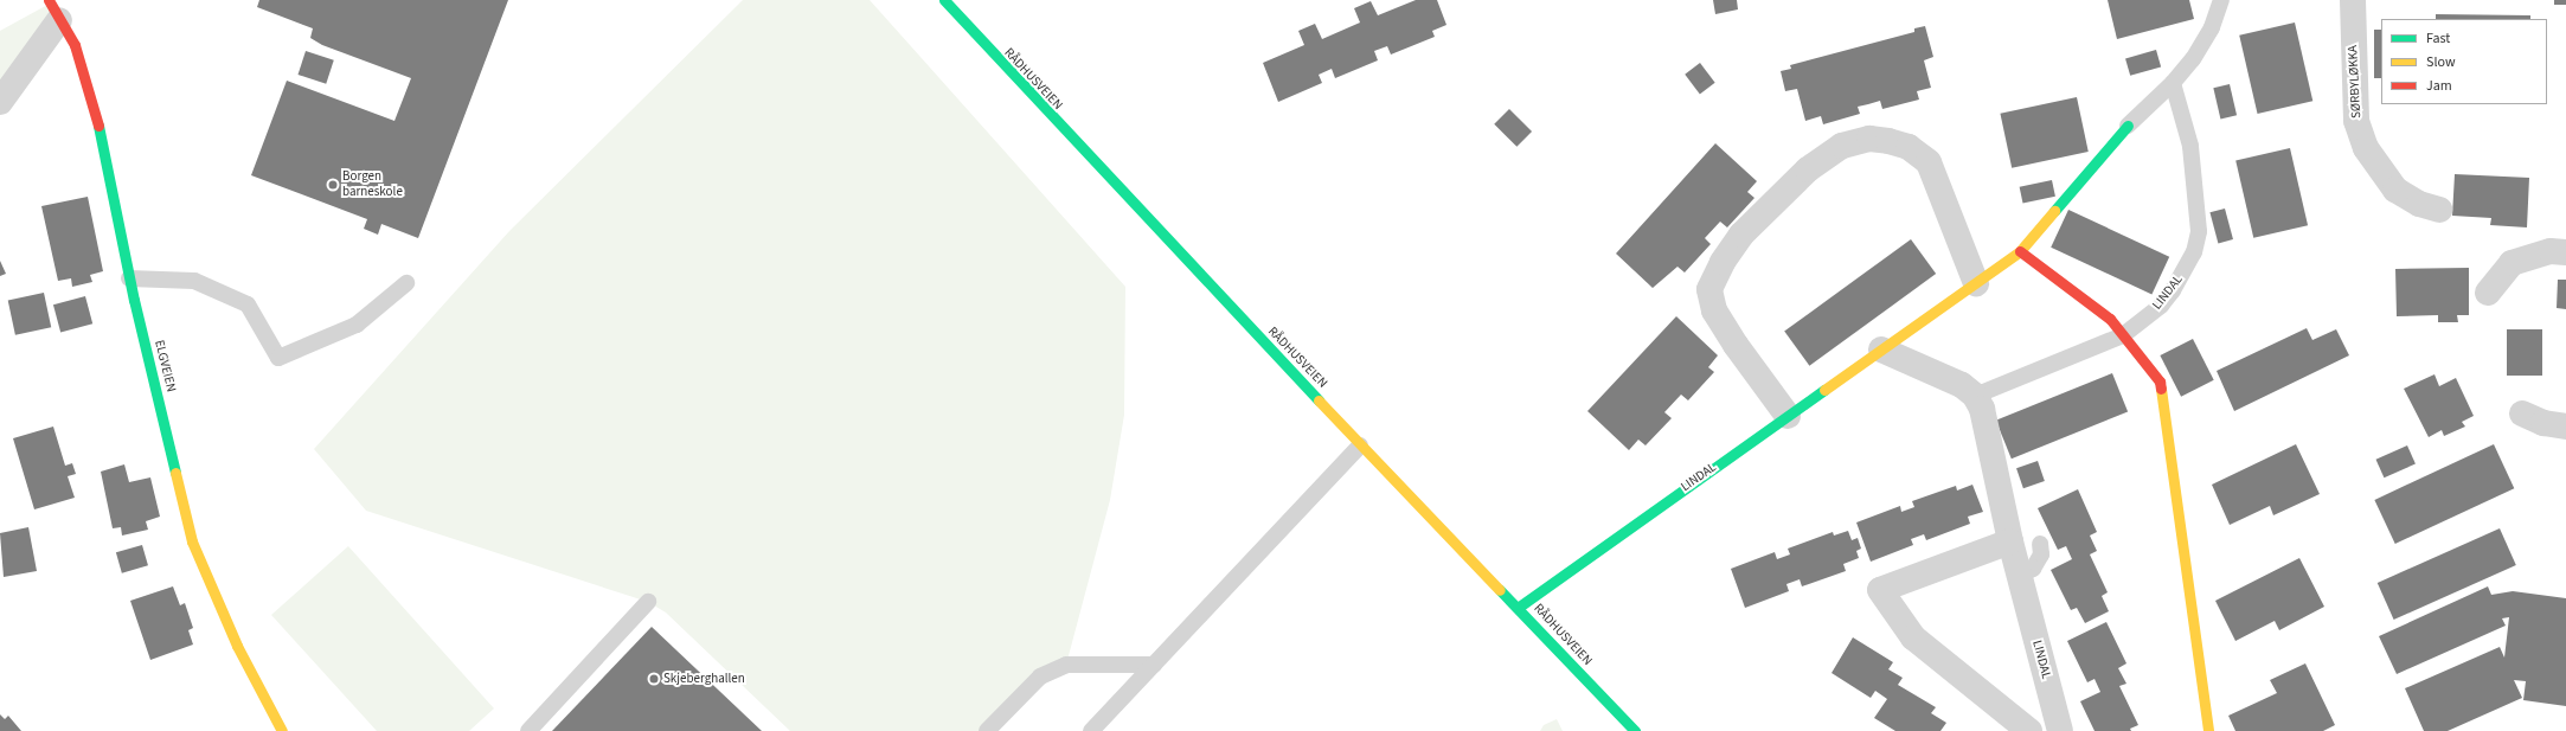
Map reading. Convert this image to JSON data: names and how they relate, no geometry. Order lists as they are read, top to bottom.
{
  "streets": {
    "street": [
      "RÅDHUSVEIEN",
      "SØRBYLØKKA",
      "LINDAL",
      "ELGVEIEN"
    ]
  },
  "crossings": [
    ["RÅDHUSVEIEN", "LINDAL"]
  ],
  "places": ["Borgen barneskole", "Skjeberghallen"],
  "legend": ["Fast", "Slow", "Jam"]
}
